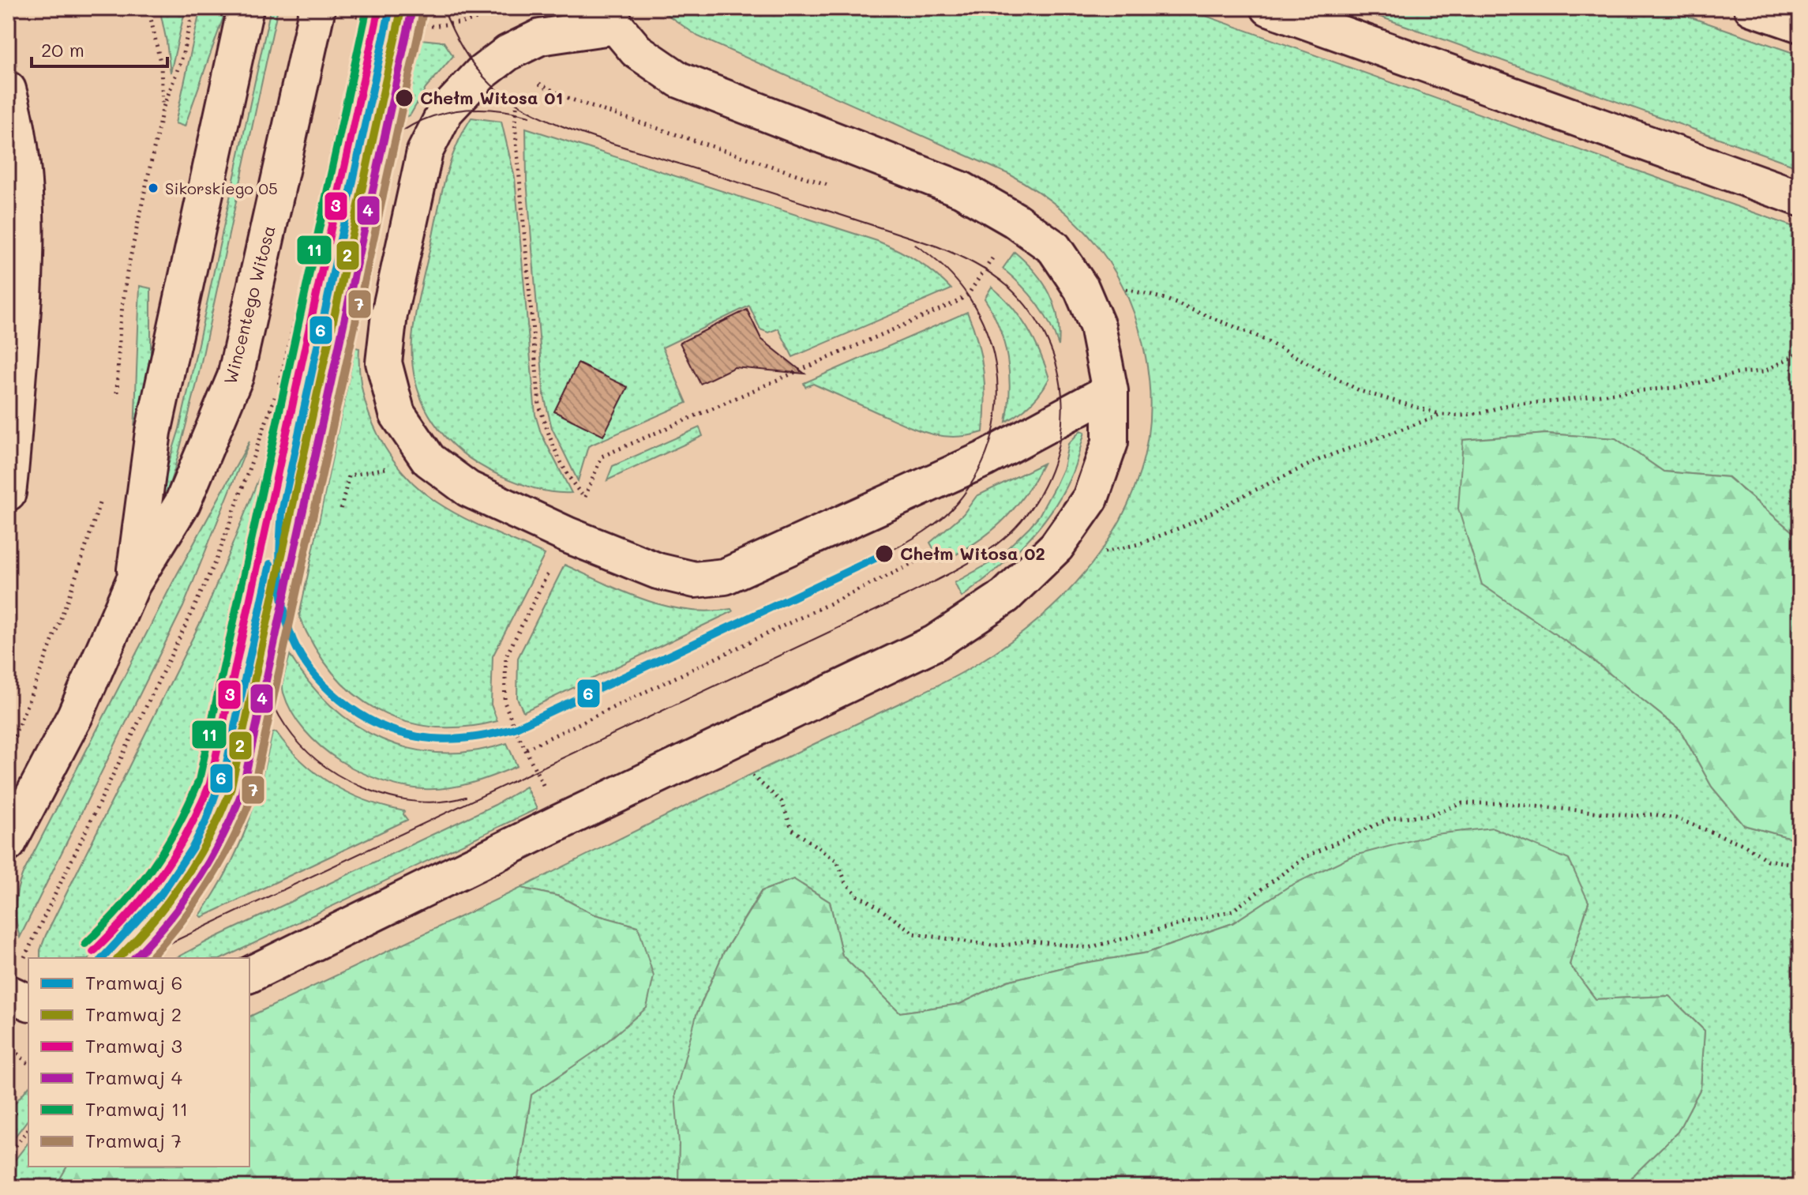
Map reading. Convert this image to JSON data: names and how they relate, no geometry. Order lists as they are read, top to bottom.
{
  "streets": {
    "street": ["Wincentego Witosa"]
  },
  "places": ["Chełm Witosa 01", "Sikorskiego 05", "Chełm Witosa 02"],
  "lines": [
    "tram line 6",
    "tram line 3",
    "tram line 11",
    "tram line 2",
    "tram line 4",
    "tram line 7"
  ],
  "legend": [
    "Tramwaj 6",
    "Tramwaj 2",
    "Tramwaj 3",
    "Tramwaj 4",
    "Tramwaj 11",
    "Tramwaj 7"
  ],
  "scale_bar": "20 m"
}
